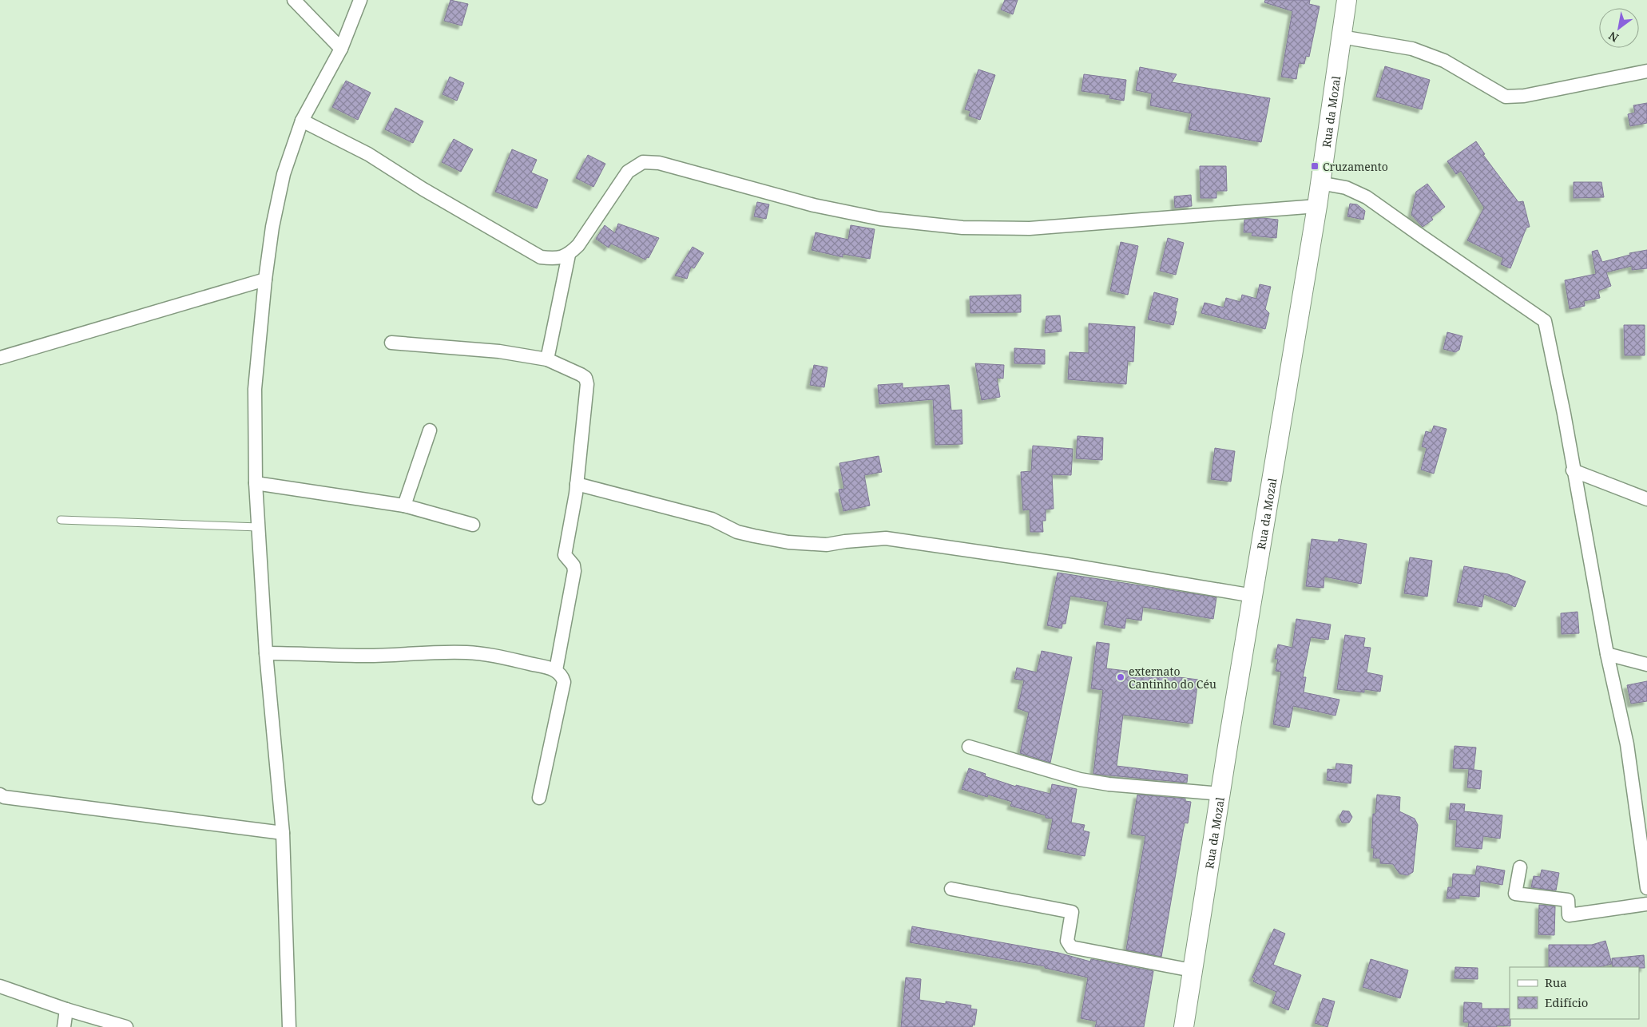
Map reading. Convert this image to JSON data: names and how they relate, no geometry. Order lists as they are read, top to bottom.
{
  "streets": {
    "main road": ["Rua da Mozal"]
  },
  "places": {
    "transit": ["Cruzamento"],
    "other": ["externato Cantinho do Céu"]
  },
  "legend": ["Rua", "Edifício"],
  "north": "bottom left"
}
